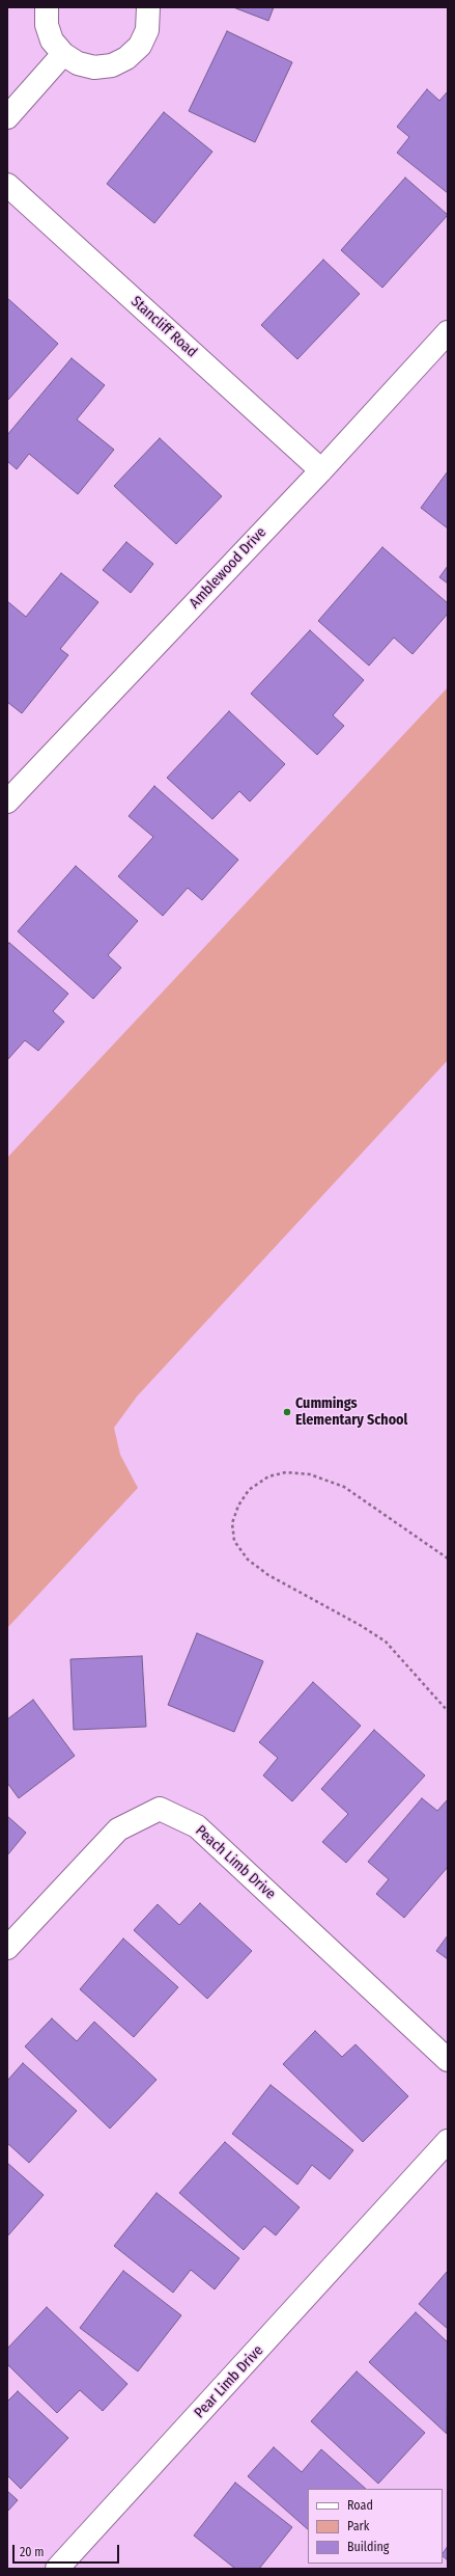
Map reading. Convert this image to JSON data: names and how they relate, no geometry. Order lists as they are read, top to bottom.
{
  "streets": {
    "street": [
      "Stancliff Road",
      "Amblewood Drive",
      "Peach Limb Drive",
      "Pear Limb Drive"
    ]
  },
  "crossings": [
    ["Stancliff Road", "Amblewood Drive"]
  ],
  "places": ["Cummings Elementary School"],
  "legend": ["Road", "Park", "Building"],
  "scale_bar": "20 m"
}
